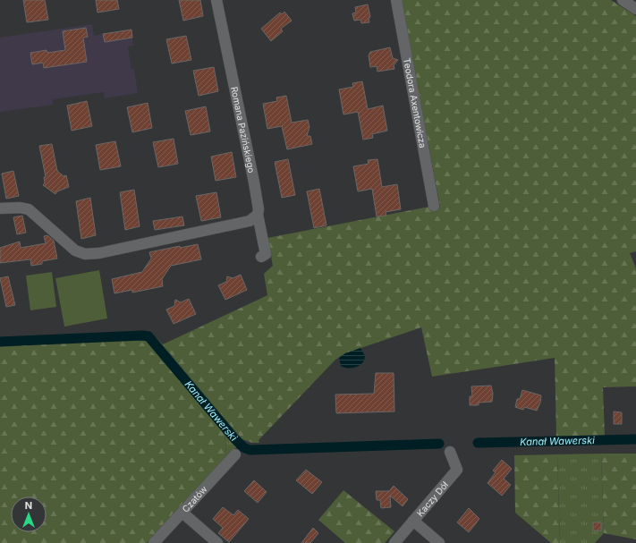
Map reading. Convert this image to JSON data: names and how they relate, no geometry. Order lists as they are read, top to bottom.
{
  "streets": {
    "street": [
      "Teodora Axentowicza",
      "Romana Pazińskiego",
      "Czatów",
      "Kaczy Dół"
    ]
  },
  "water": ["Kanał Wawerski"],
  "north": "top"
}
